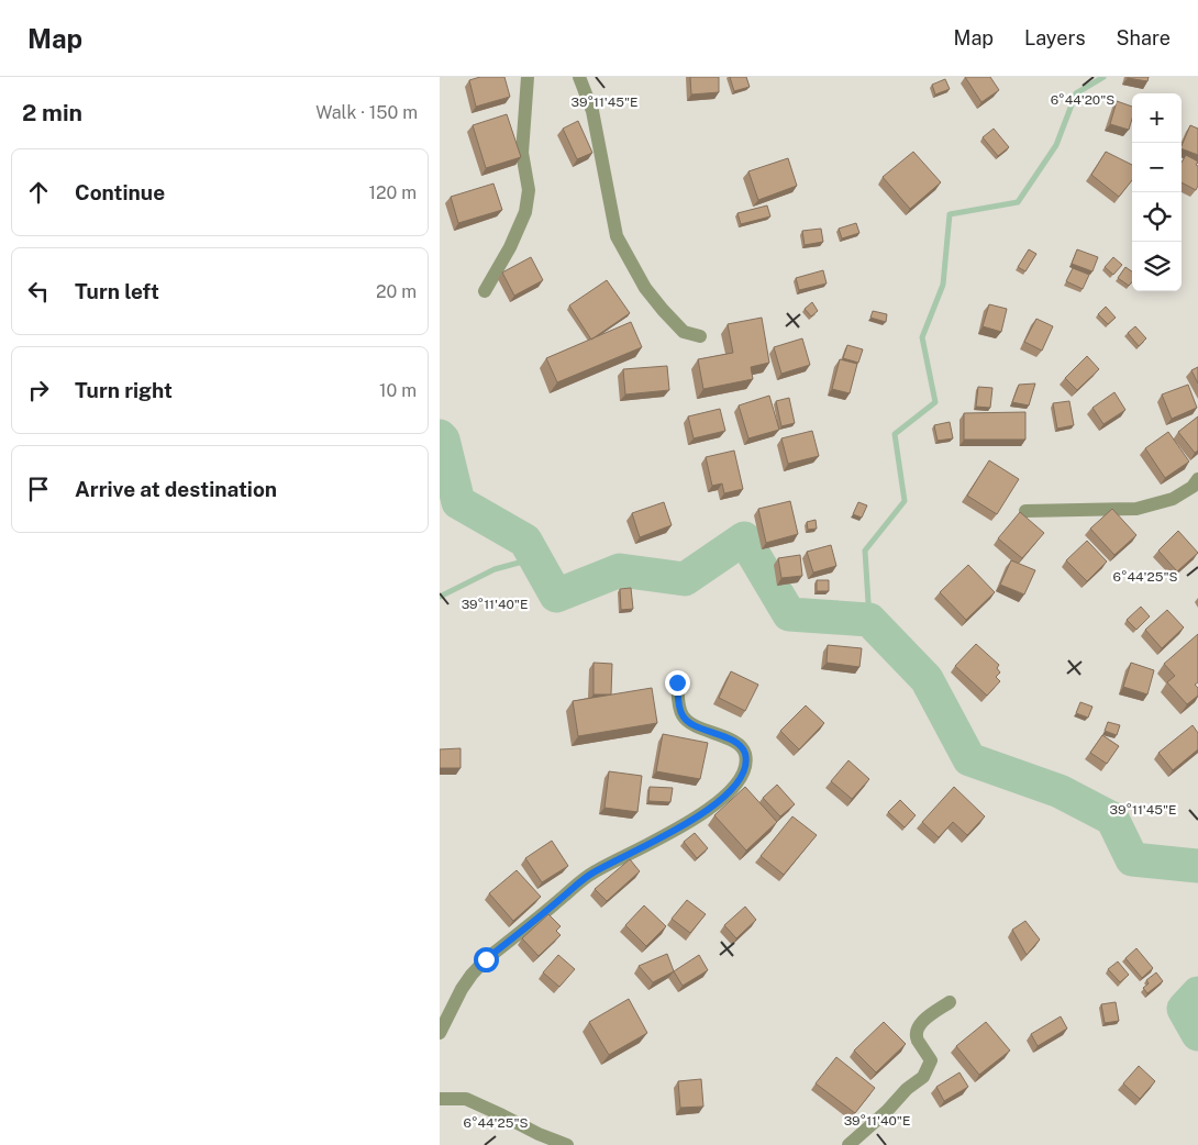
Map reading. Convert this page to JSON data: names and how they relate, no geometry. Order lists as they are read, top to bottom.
{
  "page": {
    "header": "Map",
    "nav": ["Map", "Layers", "Share"],
    "heading": ["2 min", "Walk · 150 m"],
    "map_buttons": ["+", "−"],
    "list": [
      ["Continue", "120 m"],
      ["Turn left", "20 m"],
      ["Turn right", "10 m"],
      "Arrive at destination"
    ]
  },
  "coordinates": [
    "6°44'20\"S",
    "39°11'45\"E",
    "6°44'25\"S",
    "39°11'40\"E"
  ]
}
